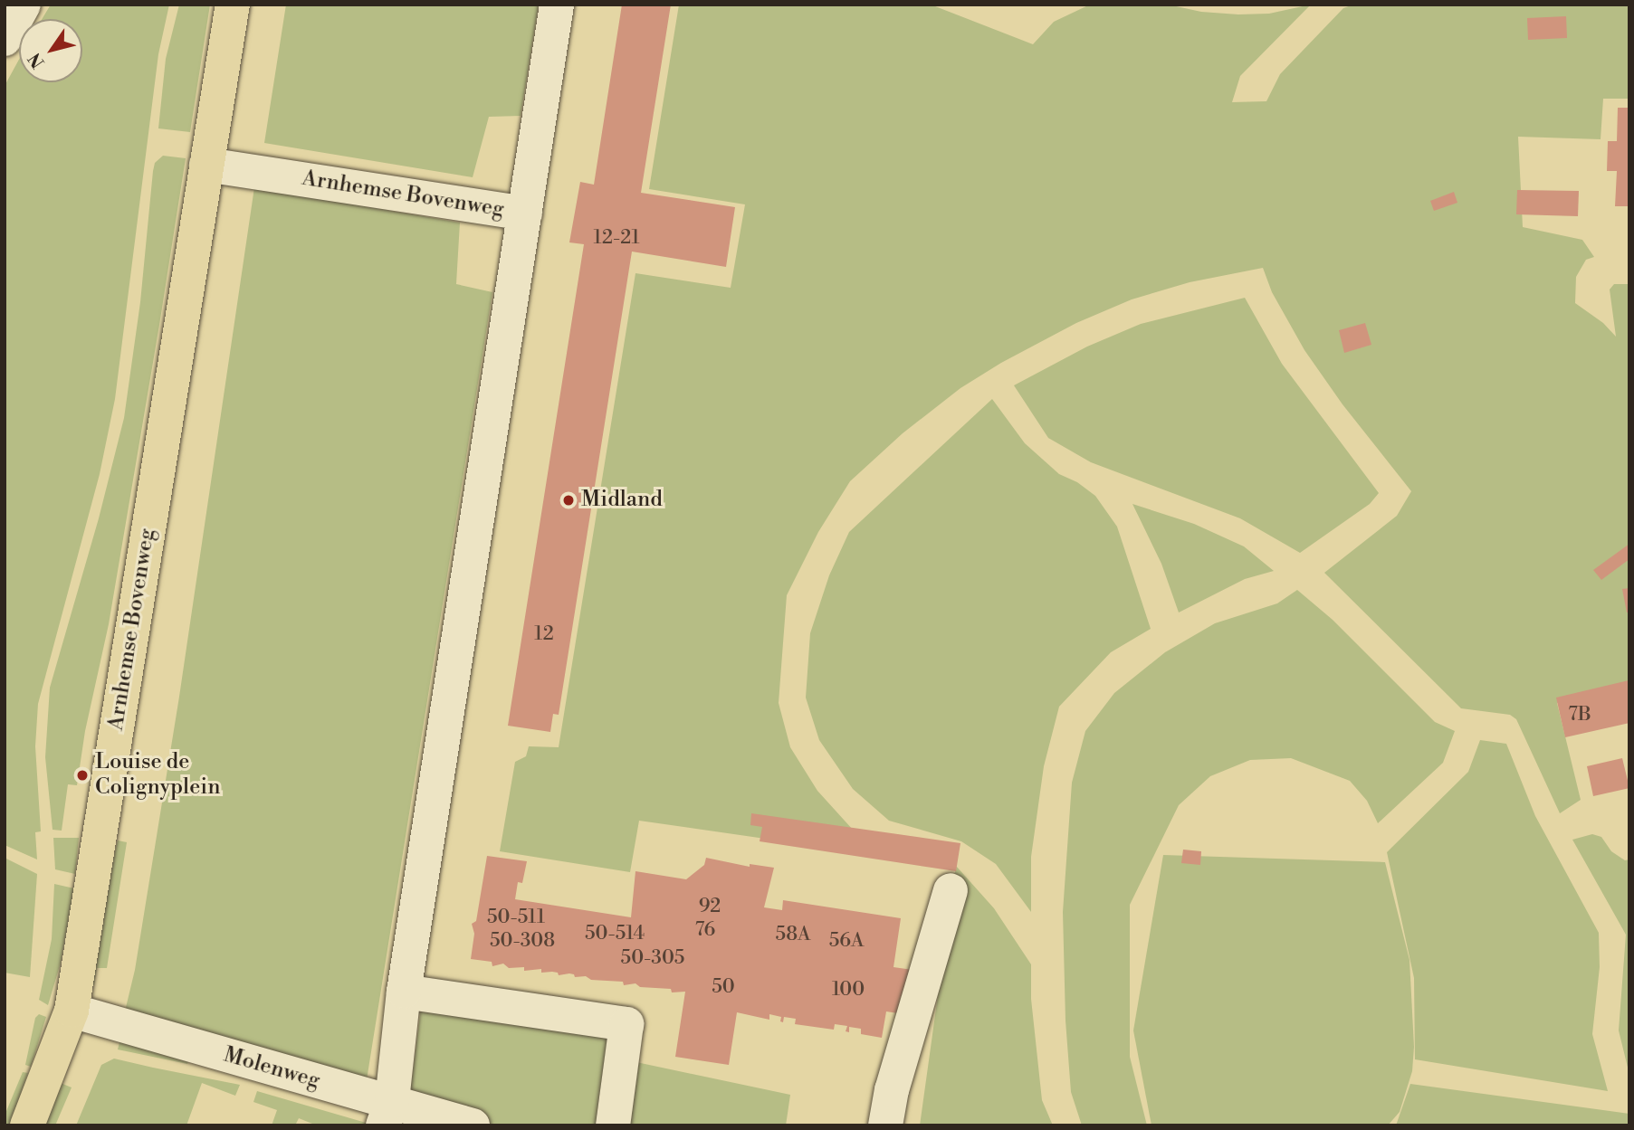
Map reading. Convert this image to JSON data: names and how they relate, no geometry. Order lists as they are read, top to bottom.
{
  "streets": {
    "main road": ["Arnhemse Bovenweg"],
    "street": ["Molenweg"]
  },
  "crossings": [
    ["Arnhemse Bovenweg", "Molenweg"]
  ],
  "places": ["Midland", "Louise de Colignyplein"],
  "house_numbers": [
    "12-21",
    "12",
    "7B",
    "92",
    "50-511",
    "76",
    "50-514",
    "58A",
    "50-308",
    "56A",
    "50-305",
    "50",
    "100"
  ],
  "north": "bottom left"
}
